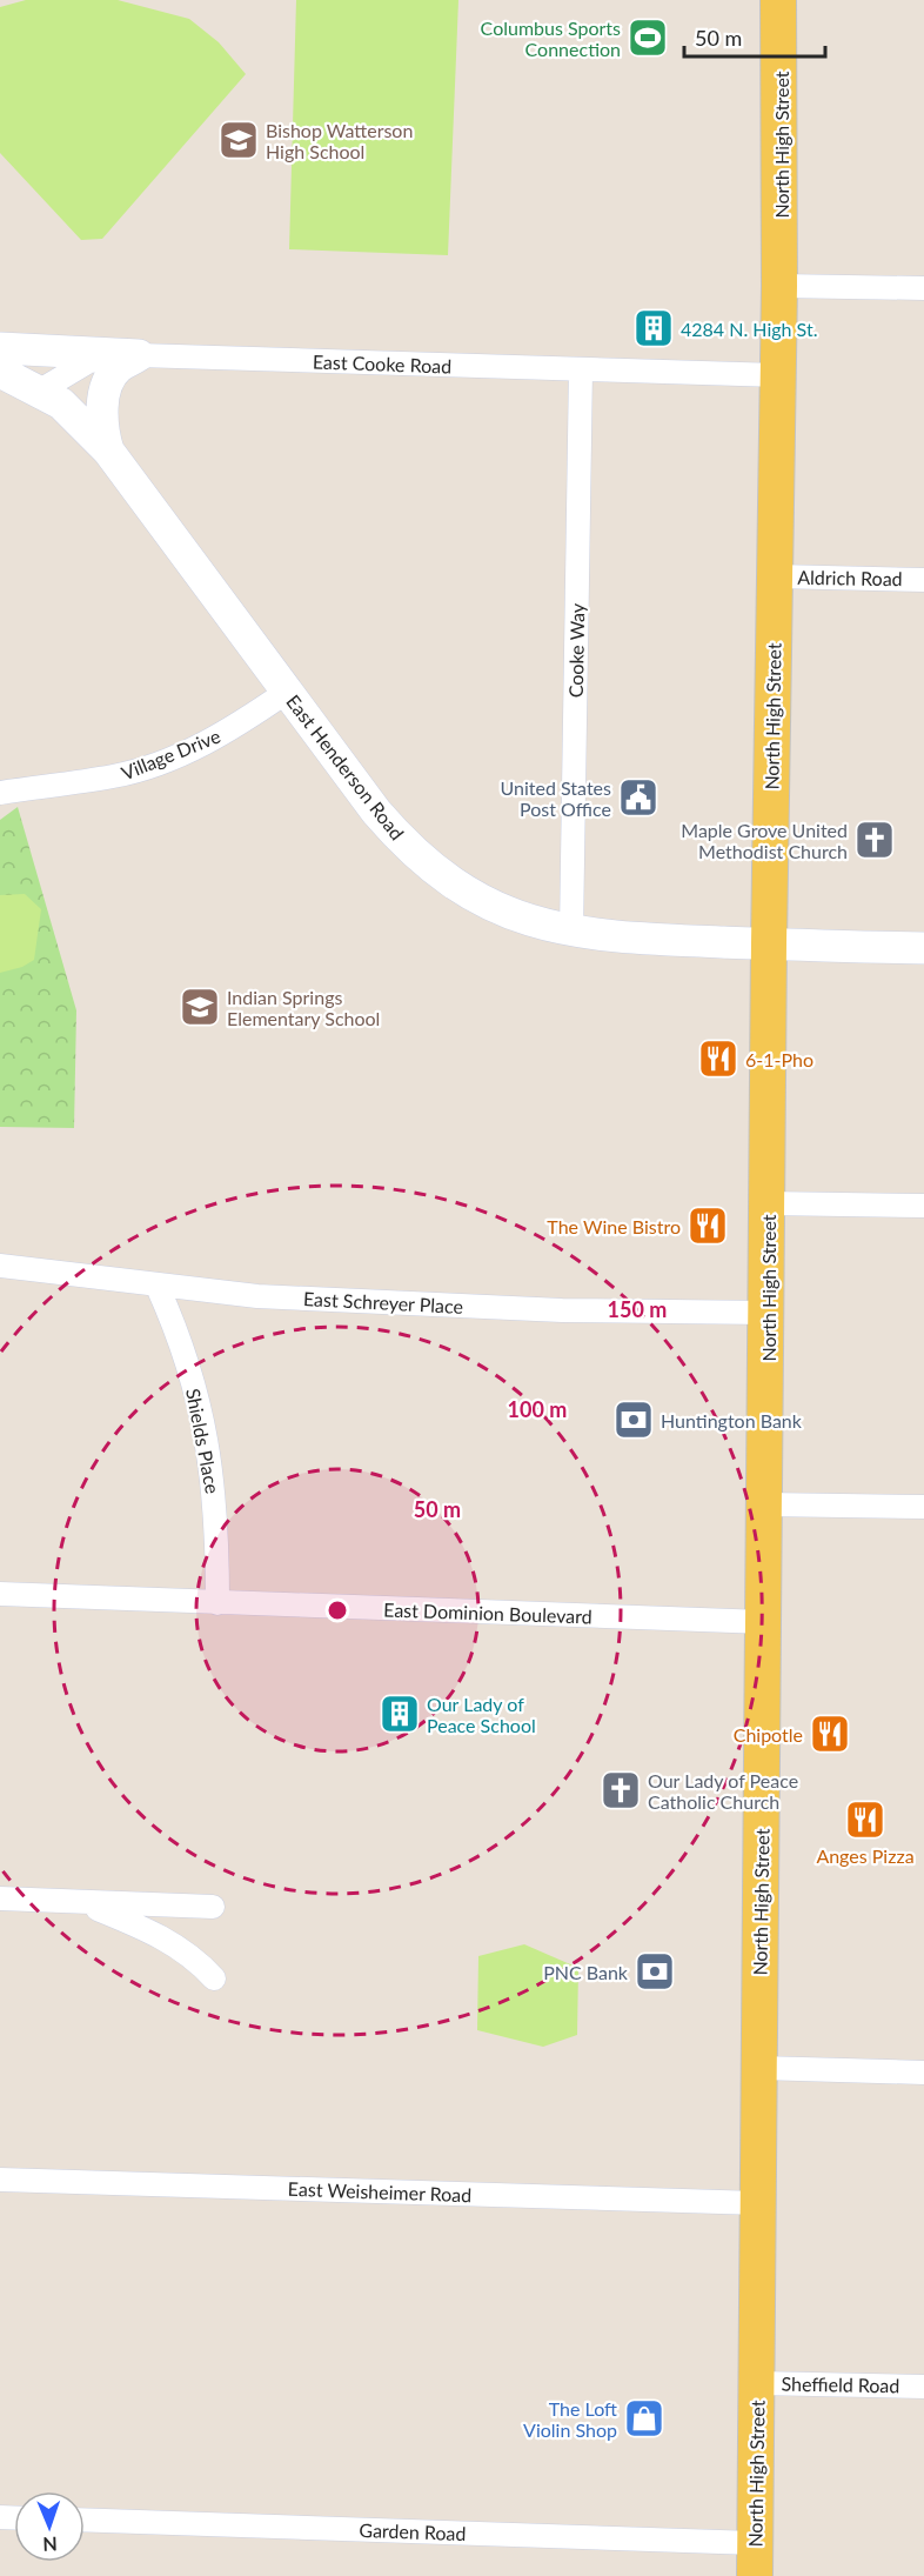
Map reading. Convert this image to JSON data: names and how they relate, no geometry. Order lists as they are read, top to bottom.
{
  "streets": {
    "main road": ["North High Street", "East Henderson Road"],
    "street": [
      "East Cooke Road",
      "Aldrich Road",
      "Cooke Way",
      "Village Drive",
      "East Schreyer Place",
      "Shields Place",
      "East Dominion Boulevard",
      "East Weisheimer Road",
      "Sheffield Road",
      "Garden Road"
    ]
  },
  "crossings": [
    ["North High Street", "East Cooke Road"],
    ["North High Street", "Aldrich Road"],
    ["North High Street", "East Henderson Road"],
    ["North High Street", "East Schreyer Place"],
    ["North High Street", "East Dominion Boulevard"],
    ["North High Street", "East Weisheimer Road"],
    ["North High Street", "Sheffield Road"],
    ["North High Street", "Garden Road"],
    ["East Cooke Road", "Cooke Way"],
    ["East Cooke Road", "East Henderson Road"],
    ["Cooke Way", "East Henderson Road"],
    ["Village Drive", "East Henderson Road"],
    ["East Schreyer Place", "Shields Place"],
    ["Shields Place", "East Dominion Boulevard"]
  ],
  "places": {
    "sports": ["Columbus Sports Connection"],
    "school or university": ["Bishop Watterson High School", "Indian Springs Elementary School"],
    "building": ["4284 N. High St.", "Our Lady of Peace School"],
    "public building": ["United States Post Office"],
    "church": ["Maple Grove United Methodist Church", "Our Lady of Peace Catholic Church"],
    "restaurant": [
      "6-1-Pho",
      "The Wine Bistro",
      "Chipotle",
      "Anges Pizza"
    ],
    "bank": ["Huntington Bank", "PNC Bank"],
    "shop": ["The Loft Violin Shop"]
  },
  "scale_bar": "50 m",
  "north": "bottom",
  "rings": ["150 m", "100 m", "50 m"]
}
